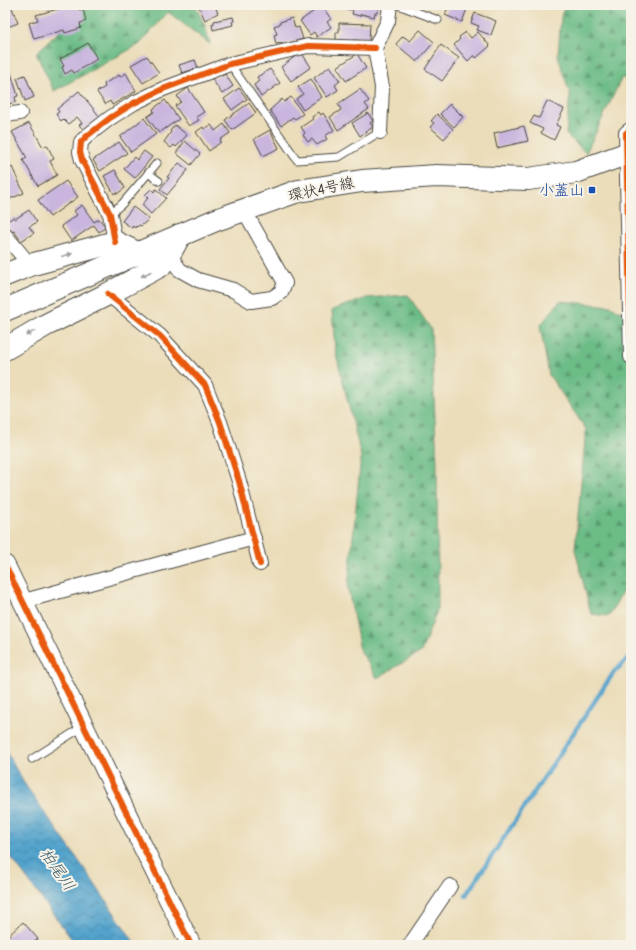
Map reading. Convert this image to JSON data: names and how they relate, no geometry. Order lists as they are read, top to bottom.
{
  "streets": {
    "main road": ["環状4号線"]
  },
  "water": ["柏尾川"],
  "places": {
    "transit": ["小蓋山"]
  }
}
